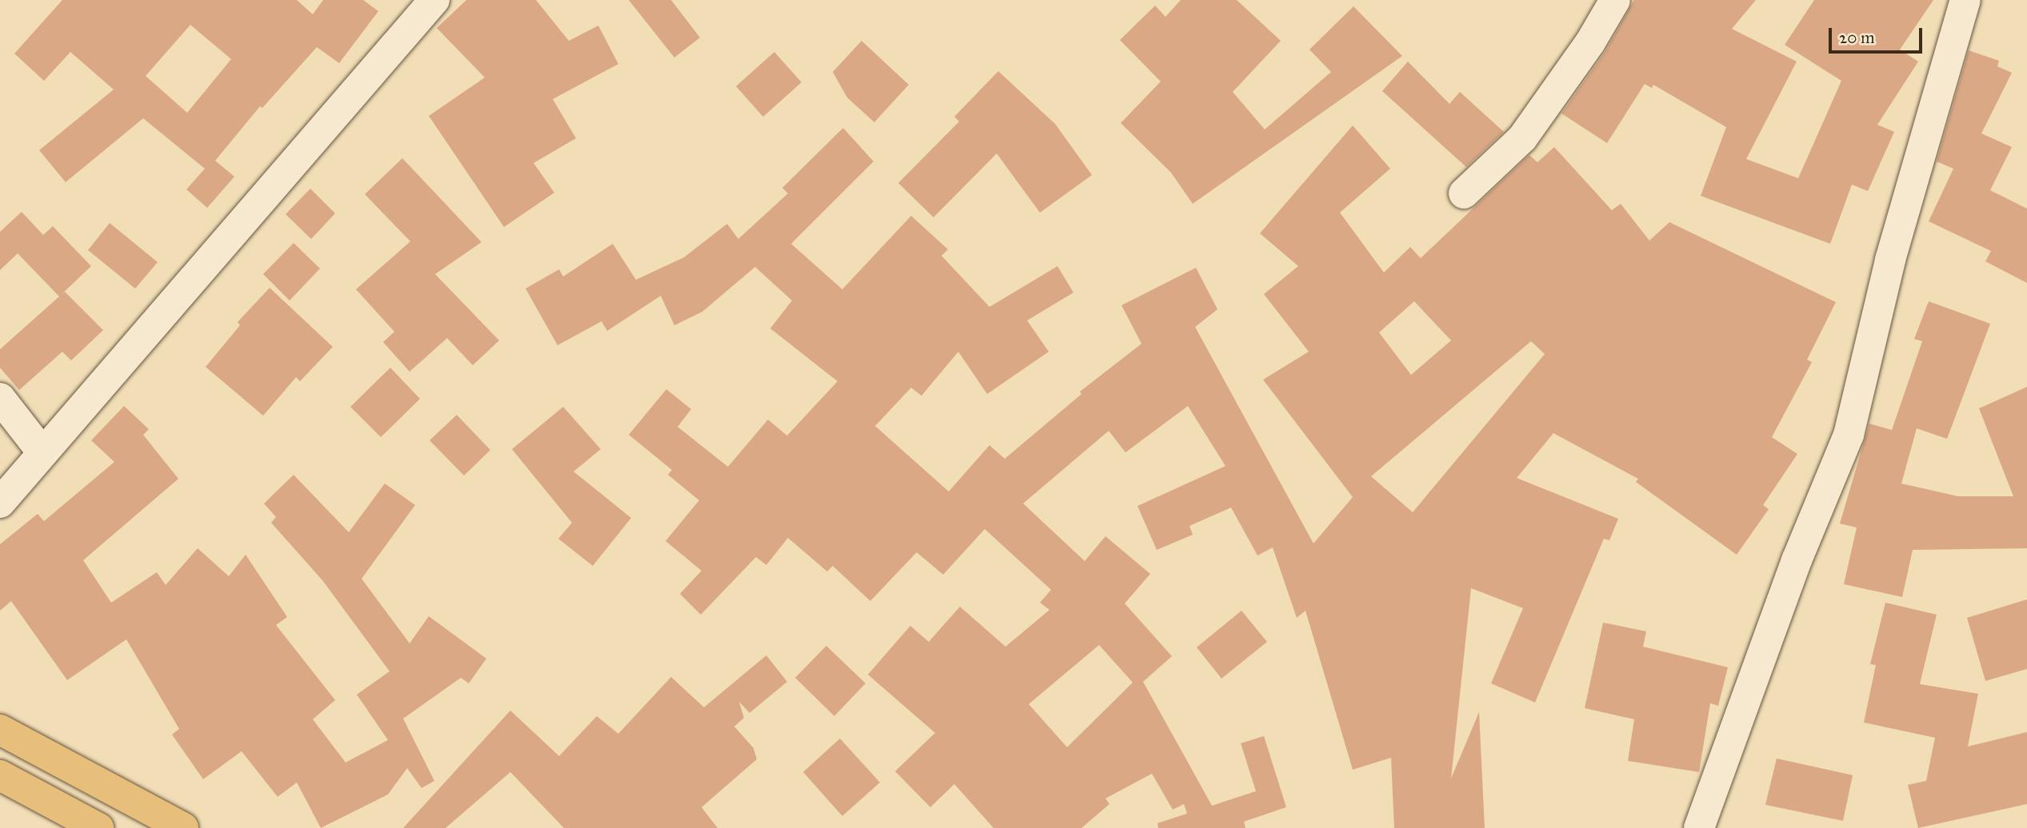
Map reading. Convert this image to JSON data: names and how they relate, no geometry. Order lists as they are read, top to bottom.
{
  "scale_bar": "20 m"
}
